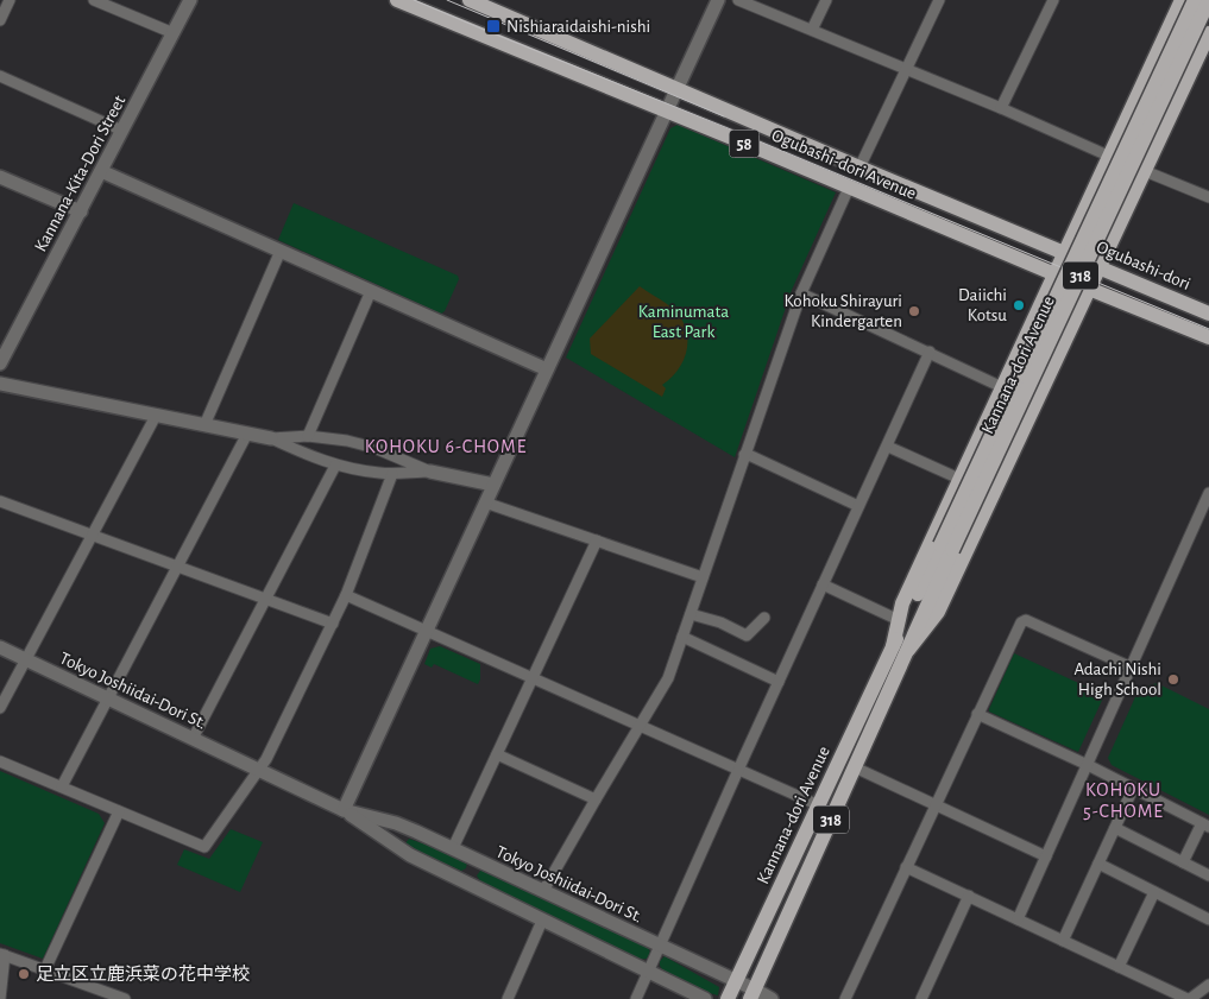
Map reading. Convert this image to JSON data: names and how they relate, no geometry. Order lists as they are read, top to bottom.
{
  "streets": {
    "main road": [
      "58",
      "Ogubashi-dori Avenue",
      "Ogubashi-dori",
      "318",
      "Kannana-dori Avenue"
    ],
    "street": ["Kannana-Kita-Dori Street", "Tokyo Joshiidai-Dori St."]
  },
  "crossings": [
    ["Ogubashi-dori Avenue", "Ogubashi-dori"],
    ["Ogubashi-dori Avenue", "Kannana-dori Avenue"],
    ["Ogubashi-dori", "Kannana-dori Avenue"],
    ["Kannana-dori Avenue", "Tokyo Joshiidai-Dori St."]
  ],
  "districts": ["KOHOKU 6-CHOME", "KOHOKU 5-CHOME"],
  "parks": ["Kaminumata East Park"],
  "places": {
    "transit": ["Nishiaraidaishi-nishi"],
    "other": [
      "Daiichi Kotsu",
      "Kohoku Shirayuri Kindergarten",
      "Adachi Nishi High School",
      "足立区立鹿浜菜の花中学校"
    ]
  }
}
